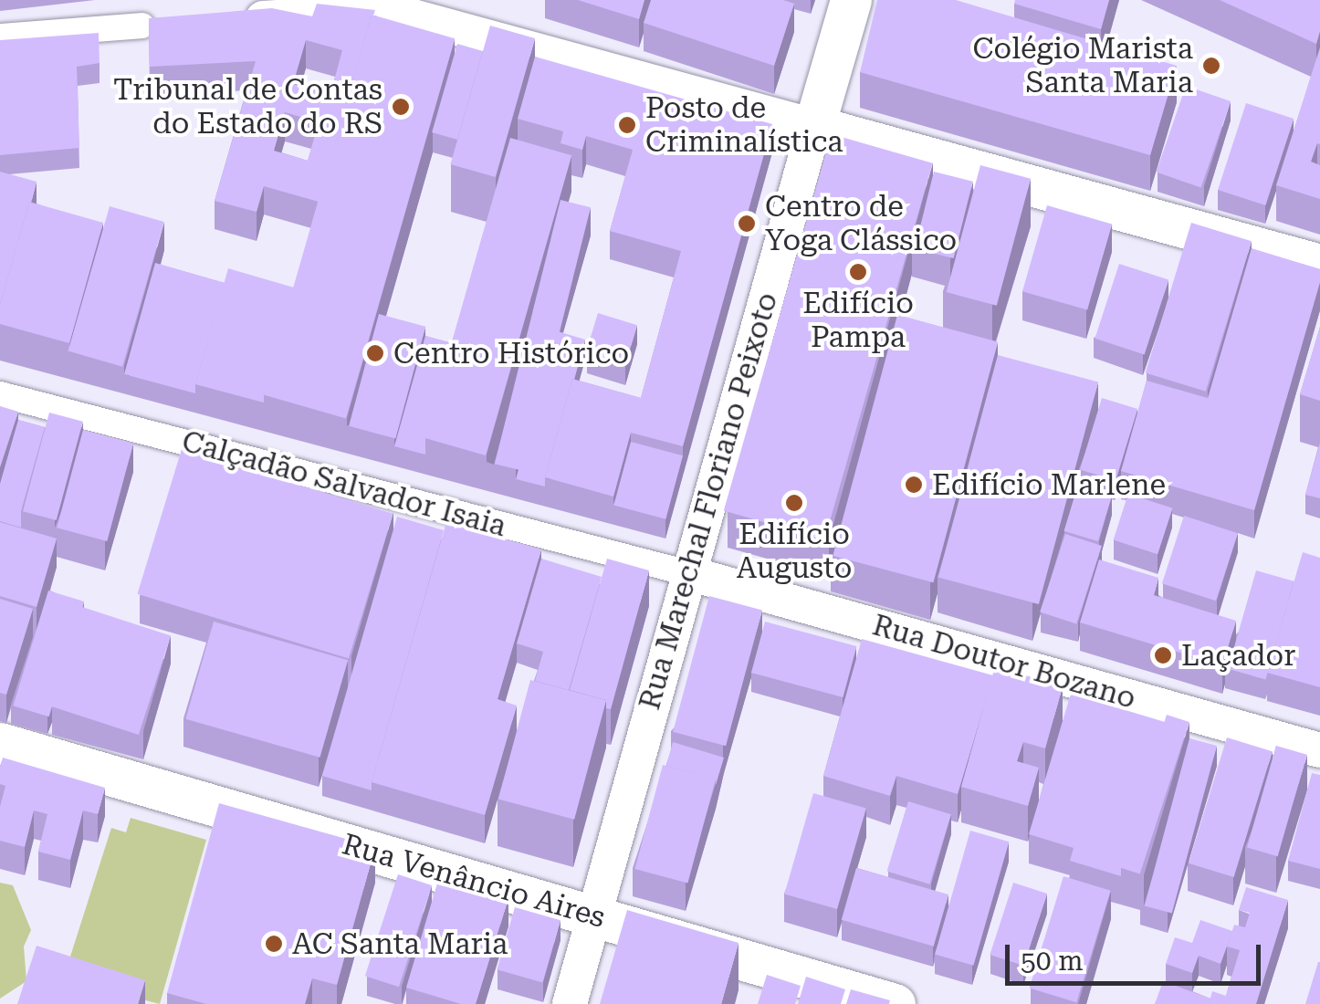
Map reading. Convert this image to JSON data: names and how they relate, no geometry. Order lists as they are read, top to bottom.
{
  "streets": {
    "street": [
      "Calçadão Salvador Isaia",
      "Rua Marechal Floriano Peixoto",
      "Rua Doutor Bozano",
      "Rua Venâncio Aires"
    ]
  },
  "crossings": [
    ["Calçadão Salvador Isaia", "Rua Marechal Floriano Peixoto"],
    ["Calçadão Salvador Isaia", "Rua Doutor Bozano"],
    ["Rua Marechal Floriano Peixoto", "Rua Doutor Bozano"],
    ["Rua Marechal Floriano Peixoto", "Rua Venâncio Aires"]
  ],
  "places": [
    "Colégio Marista Santa Maria",
    "Tribunal de Contas do Estado do RS",
    "Posto de Criminalística",
    "Centro de Yoga Clássico",
    "Edifício Pampa",
    "Centro Histórico",
    "Edifício Marlene",
    "Edifício Augusto",
    "Laçador",
    "AC Santa Maria"
  ],
  "scale_bar": "50 m"
}
